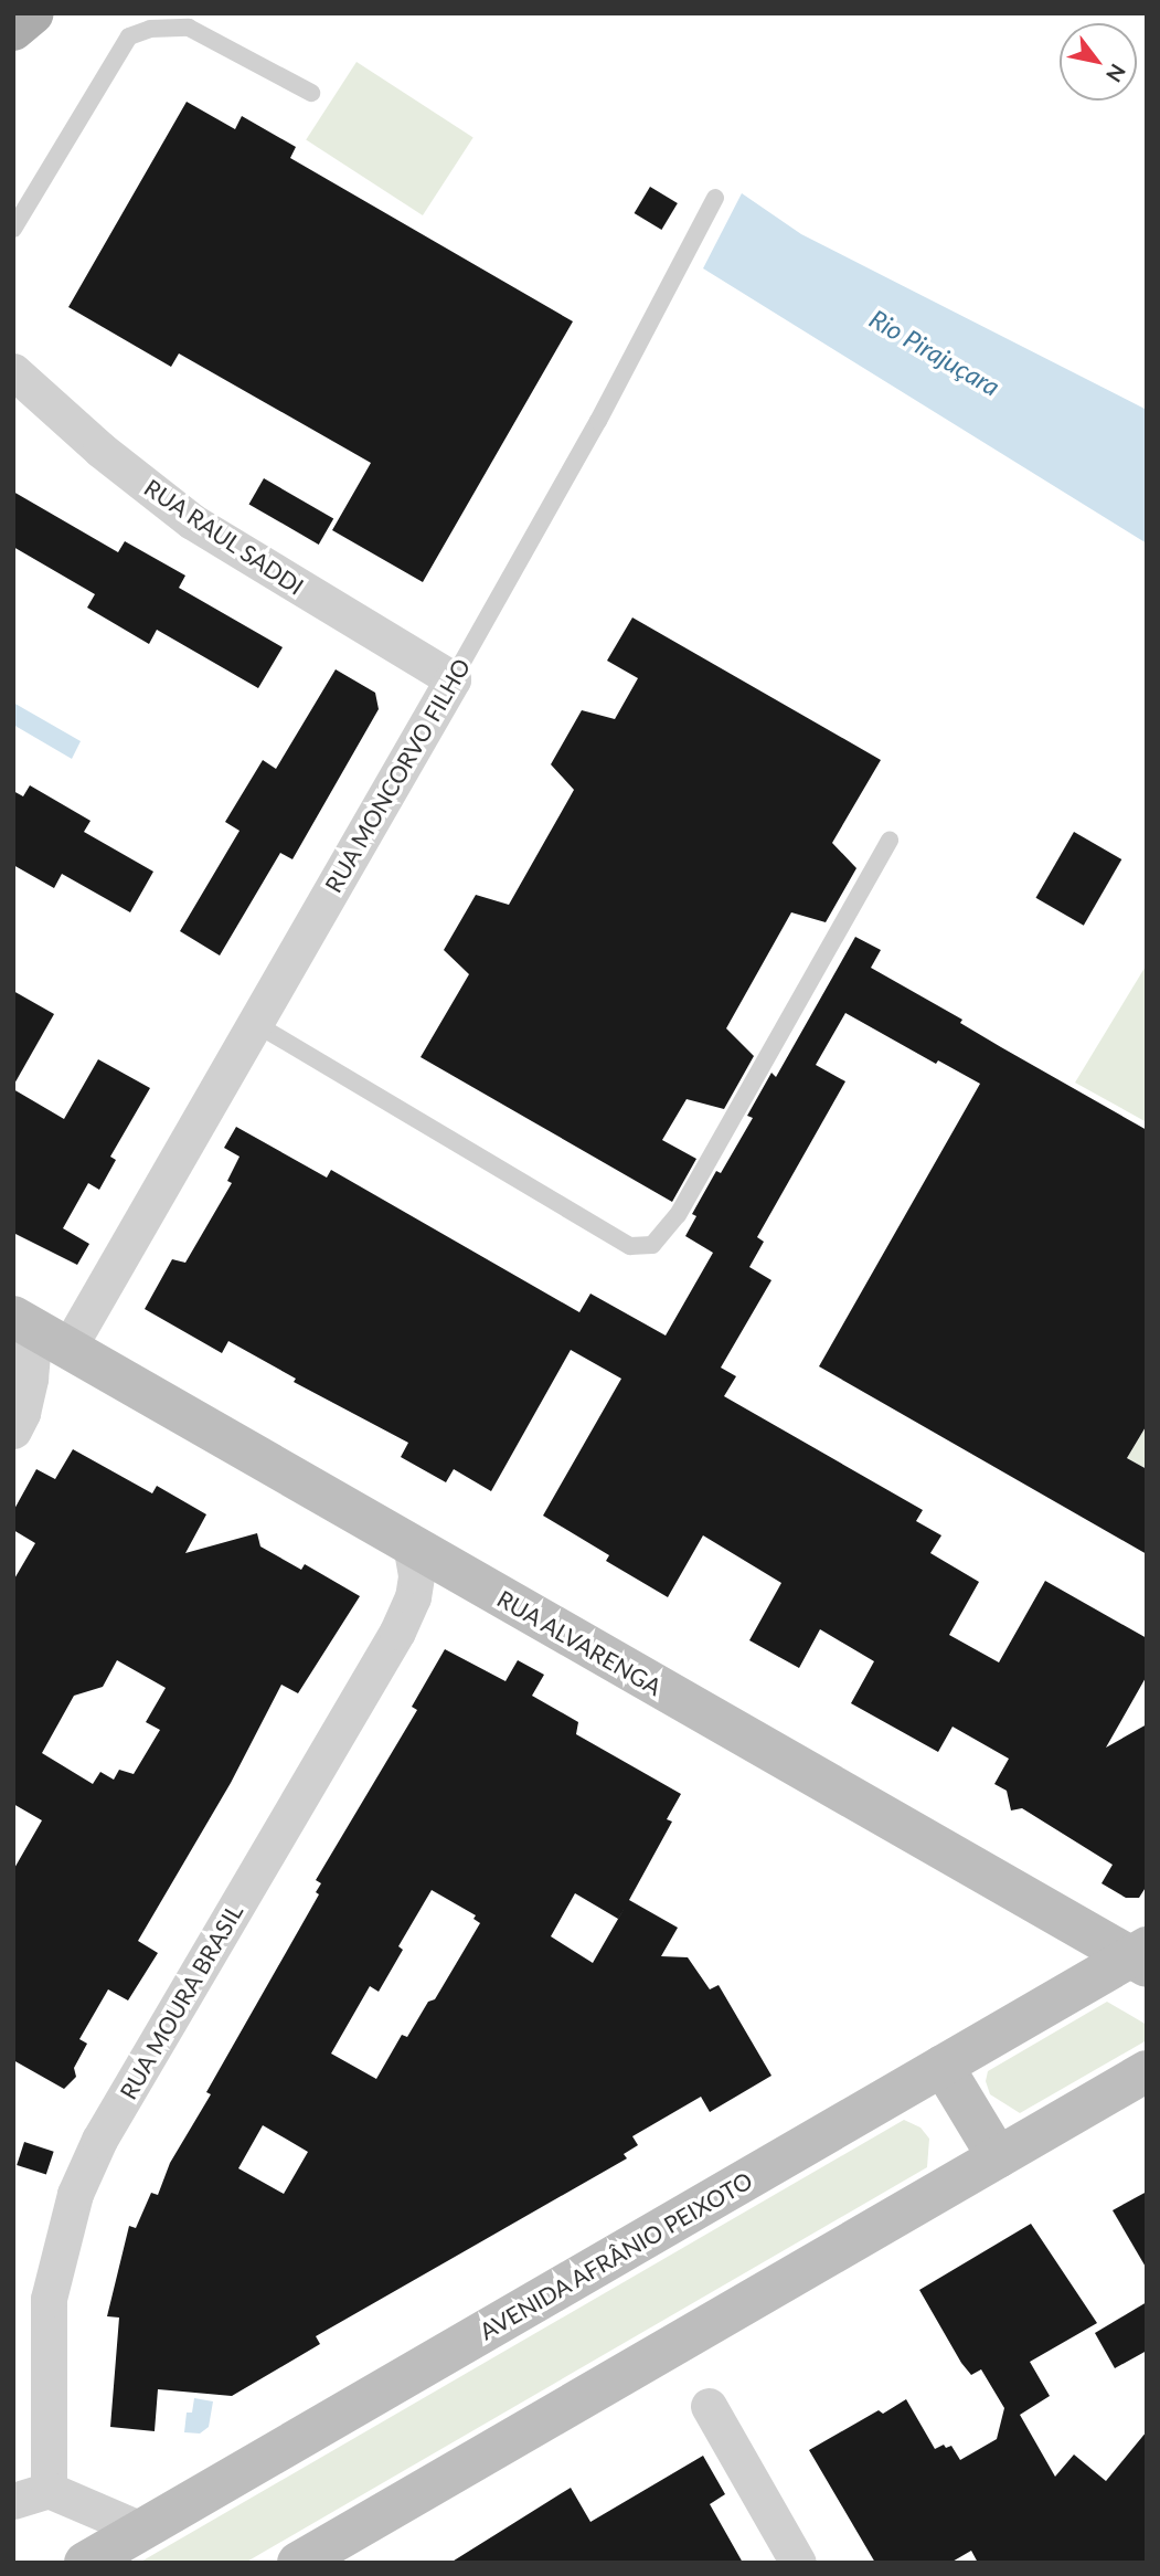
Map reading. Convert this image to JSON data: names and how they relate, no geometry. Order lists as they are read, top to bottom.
{
  "streets": {
    "main road": ["RUA ALVARENGA", "AVENIDA AFRÂNIO PEIXOTO"],
    "street": ["RUA RAUL SADDI", "RUA MONCORVO FILHO", "RUA MOURA BRASIL"]
  },
  "crossings": [
    ["RUA RAUL SADDI", "RUA MONCORVO FILHO"],
    ["RUA MONCORVO FILHO", "RUA ALVARENGA"],
    ["RUA ALVARENGA", "RUA MOURA BRASIL"],
    ["RUA ALVARENGA", "AVENIDA AFRÂNIO PEIXOTO"]
  ],
  "water": ["Rio Pirajuçara"],
  "north": "bottom right"
}
